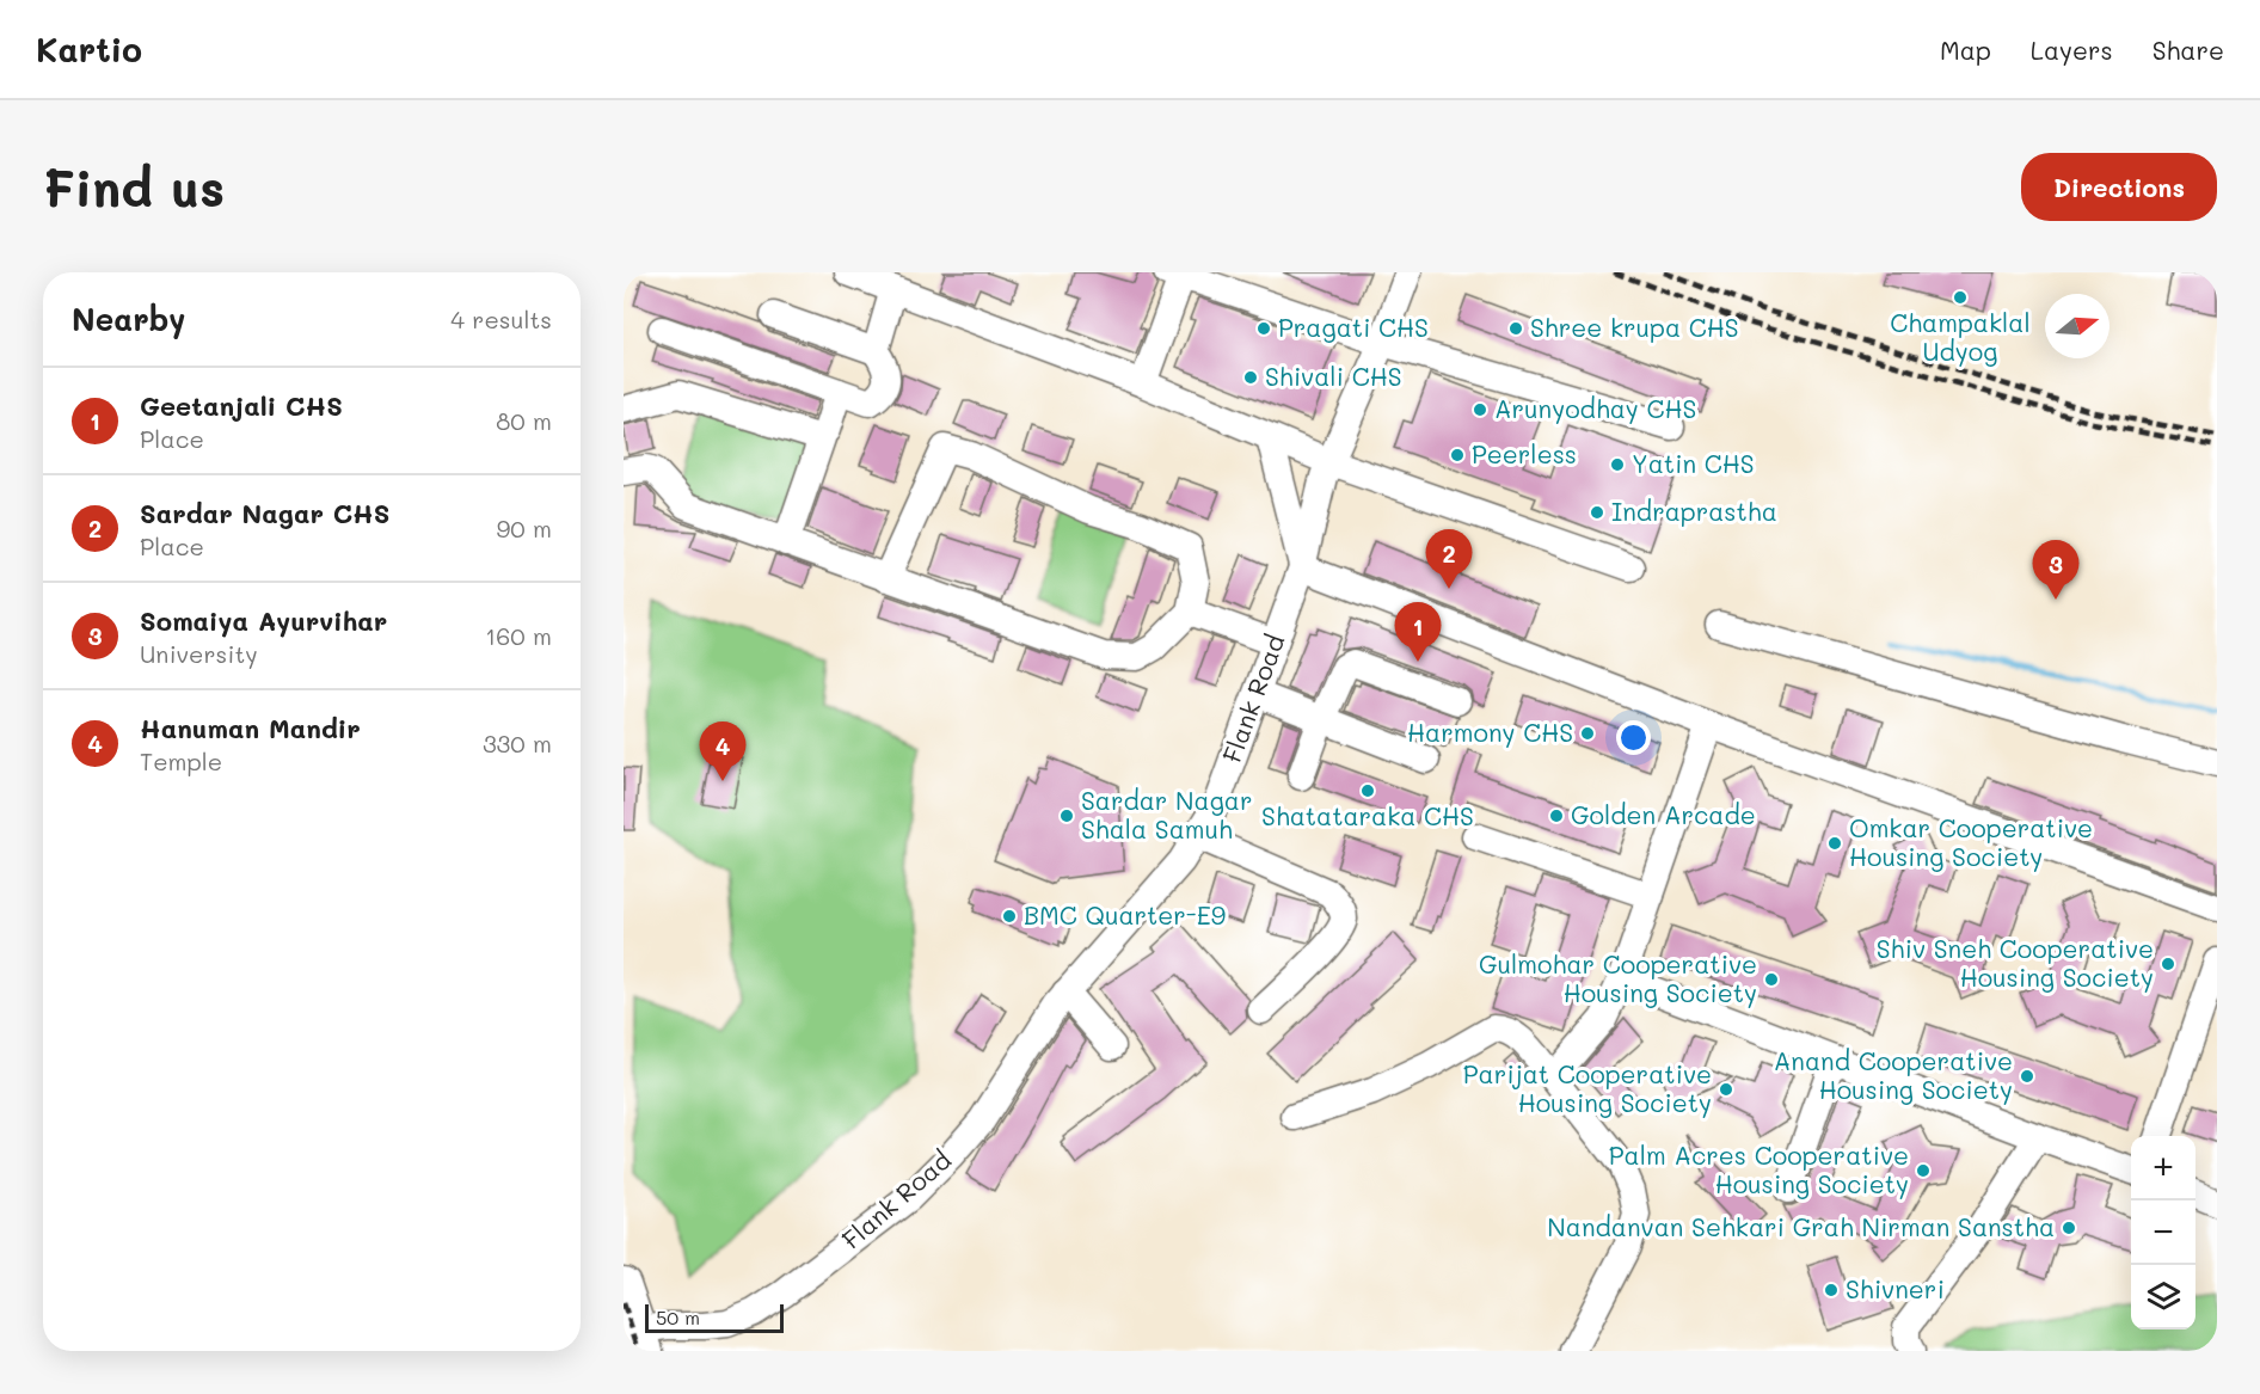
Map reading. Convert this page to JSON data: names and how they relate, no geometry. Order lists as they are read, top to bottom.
{
  "streets": {
    "street": ["Flank Road"]
  },
  "places": [
    "Champaklal Udyog",
    "Pragati CHS",
    "Shree krupa CHS",
    "Shivali CHS",
    "Arunyodhay CHS",
    "Peerless",
    "Yatin CHS",
    "Indraprastha",
    "Harmony CHS",
    "Shatataraka CHS",
    "Sardar Nagar Shala Samuh",
    "Golden Arcade",
    "Omkar Cooperative Housing Society",
    "BMC Quarter-E9",
    "Shiv Sneh Cooperative Housing Society",
    "Gulmohar Cooperative Housing Society",
    "Anand Cooperative Housing Society",
    "Parijat Cooperative Housing Society",
    "Palm Acres Cooperative Housing Society",
    "Nandanvan Sehkari Grah Nirman Sanstha",
    "Shivneri"
  ],
  "scale_bar": "50 m",
  "north": "right",
  "page": {
    "header": "Kartio",
    "nav": ["Map", "Layers", "Share"],
    "buttons": "Directions",
    "title": "Find us",
    "heading": ["Nearby", "4 results"],
    "list": [
      {
        "mark": "1",
        "name": "Geetanjali CHS",
        "note": "Place",
        "value": "80 m"
      },
      {
        "mark": "2",
        "name": "Sardar Nagar CHS",
        "note": "Place",
        "value": "90 m"
      },
      {
        "mark": "3",
        "name": "Somaiya Ayurvihar",
        "note": "University",
        "value": "160 m"
      },
      {
        "mark": "4",
        "name": "Hanuman Mandir",
        "note": "Temple",
        "value": "330 m"
      }
    ],
    "pins": [
      "2",
      "3",
      "1",
      "4"
    ],
    "map_buttons": ["+", "−"],
    "scale": "50 m"
  }
}
